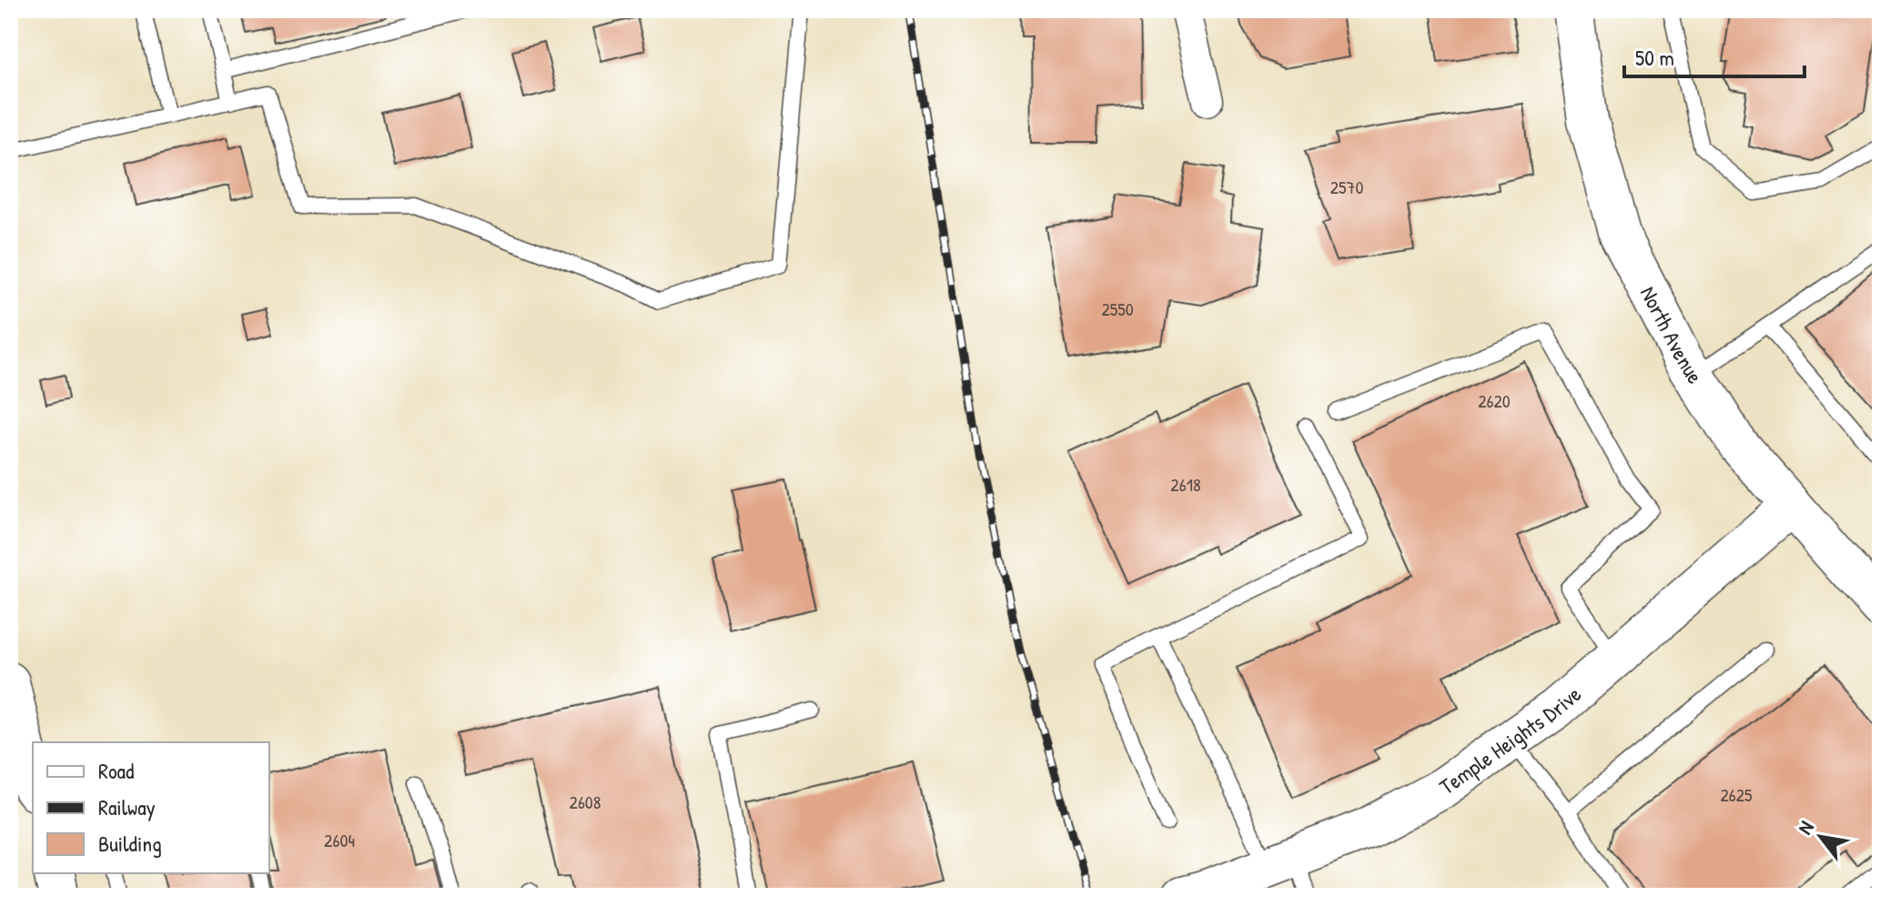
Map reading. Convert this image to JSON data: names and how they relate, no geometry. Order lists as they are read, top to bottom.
{
  "streets": {
    "main road": ["North Avenue", "Temple Heights Drive"]
  },
  "crossings": [
    ["North Avenue", "Temple Heights Drive"]
  ],
  "house_numbers": [
    "2570",
    "2550",
    "2620",
    "2618",
    "2625",
    "2608",
    "2604"
  ],
  "legend": ["Road", "Railway", "Building"],
  "scale_bar": "50 m",
  "north": "top left"
}
